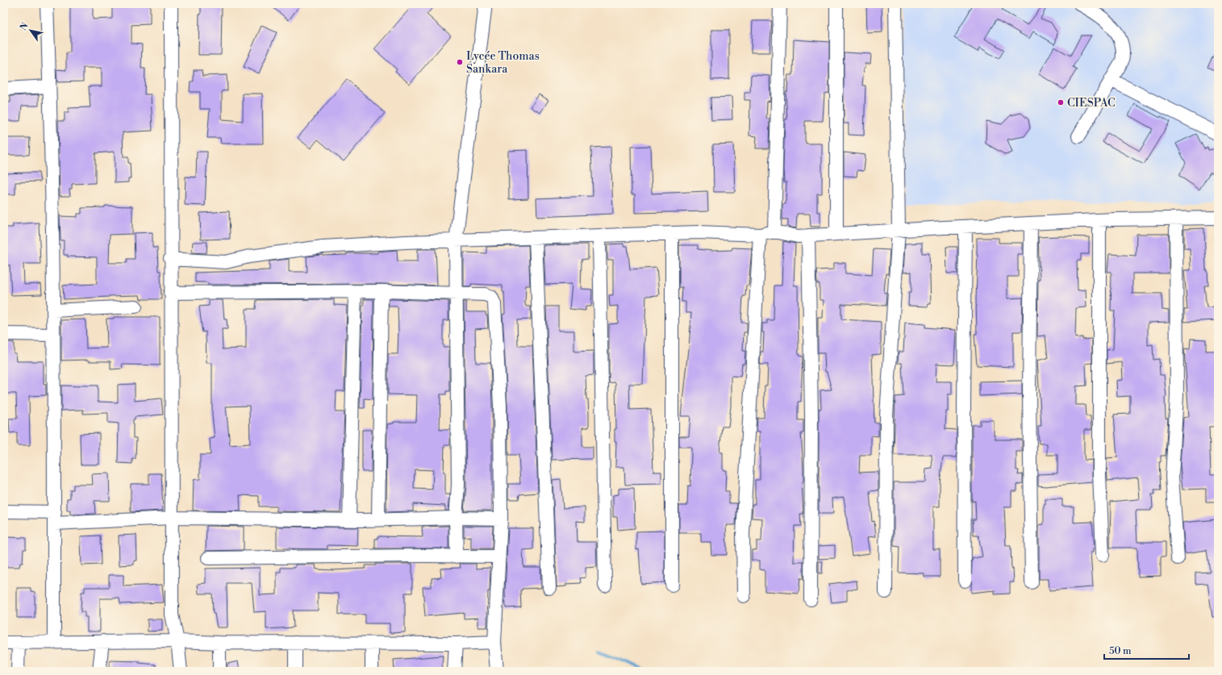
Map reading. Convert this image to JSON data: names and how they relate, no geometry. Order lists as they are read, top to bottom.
{
  "places": ["Lycée Thomas Sankara", "CIESPAC"],
  "scale_bar": "50 m",
  "north": "top left"
}
